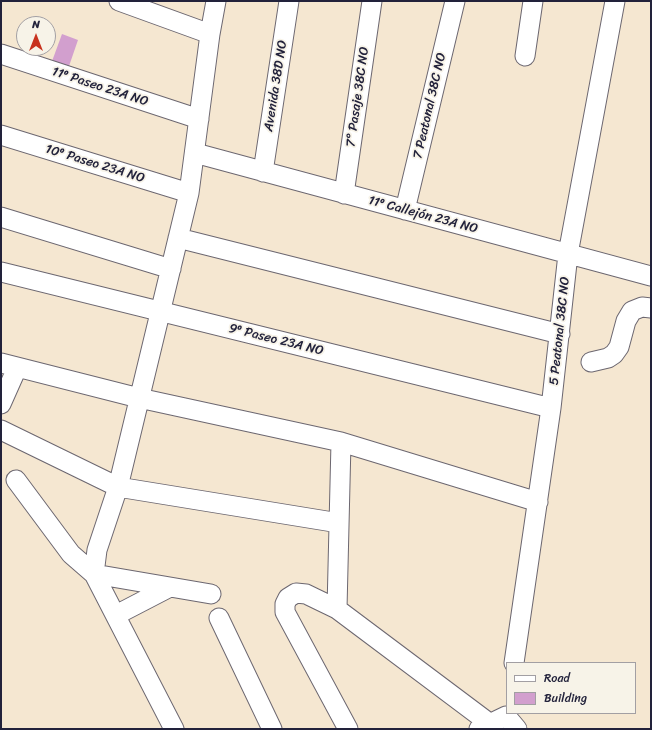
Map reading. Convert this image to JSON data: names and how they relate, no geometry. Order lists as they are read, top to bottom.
{
  "streets": {
    "street": [
      "Avenida 38D NO",
      "11º Paseo 23A NO",
      "7° Pasaje 38C NO",
      "7 Peatonal 38C NO",
      "10º Paseo 23A NO",
      "11º Callejón 23A NO",
      "5 Peatonal 38C NO",
      "9º Paseo 23A NO"
    ]
  },
  "crossings": [
    ["Avenida 38D NO", "11º Callejón 23A NO"],
    ["7° Pasaje 38C NO", "11º Callejón 23A NO"],
    ["7 Peatonal 38C NO", "11º Callejón 23A NO"],
    ["11º Callejón 23A NO", "5 Peatonal 38C NO"],
    ["5 Peatonal 38C NO", "9º Paseo 23A NO"]
  ],
  "legend": ["Road", "Building"],
  "north": "top"
}
